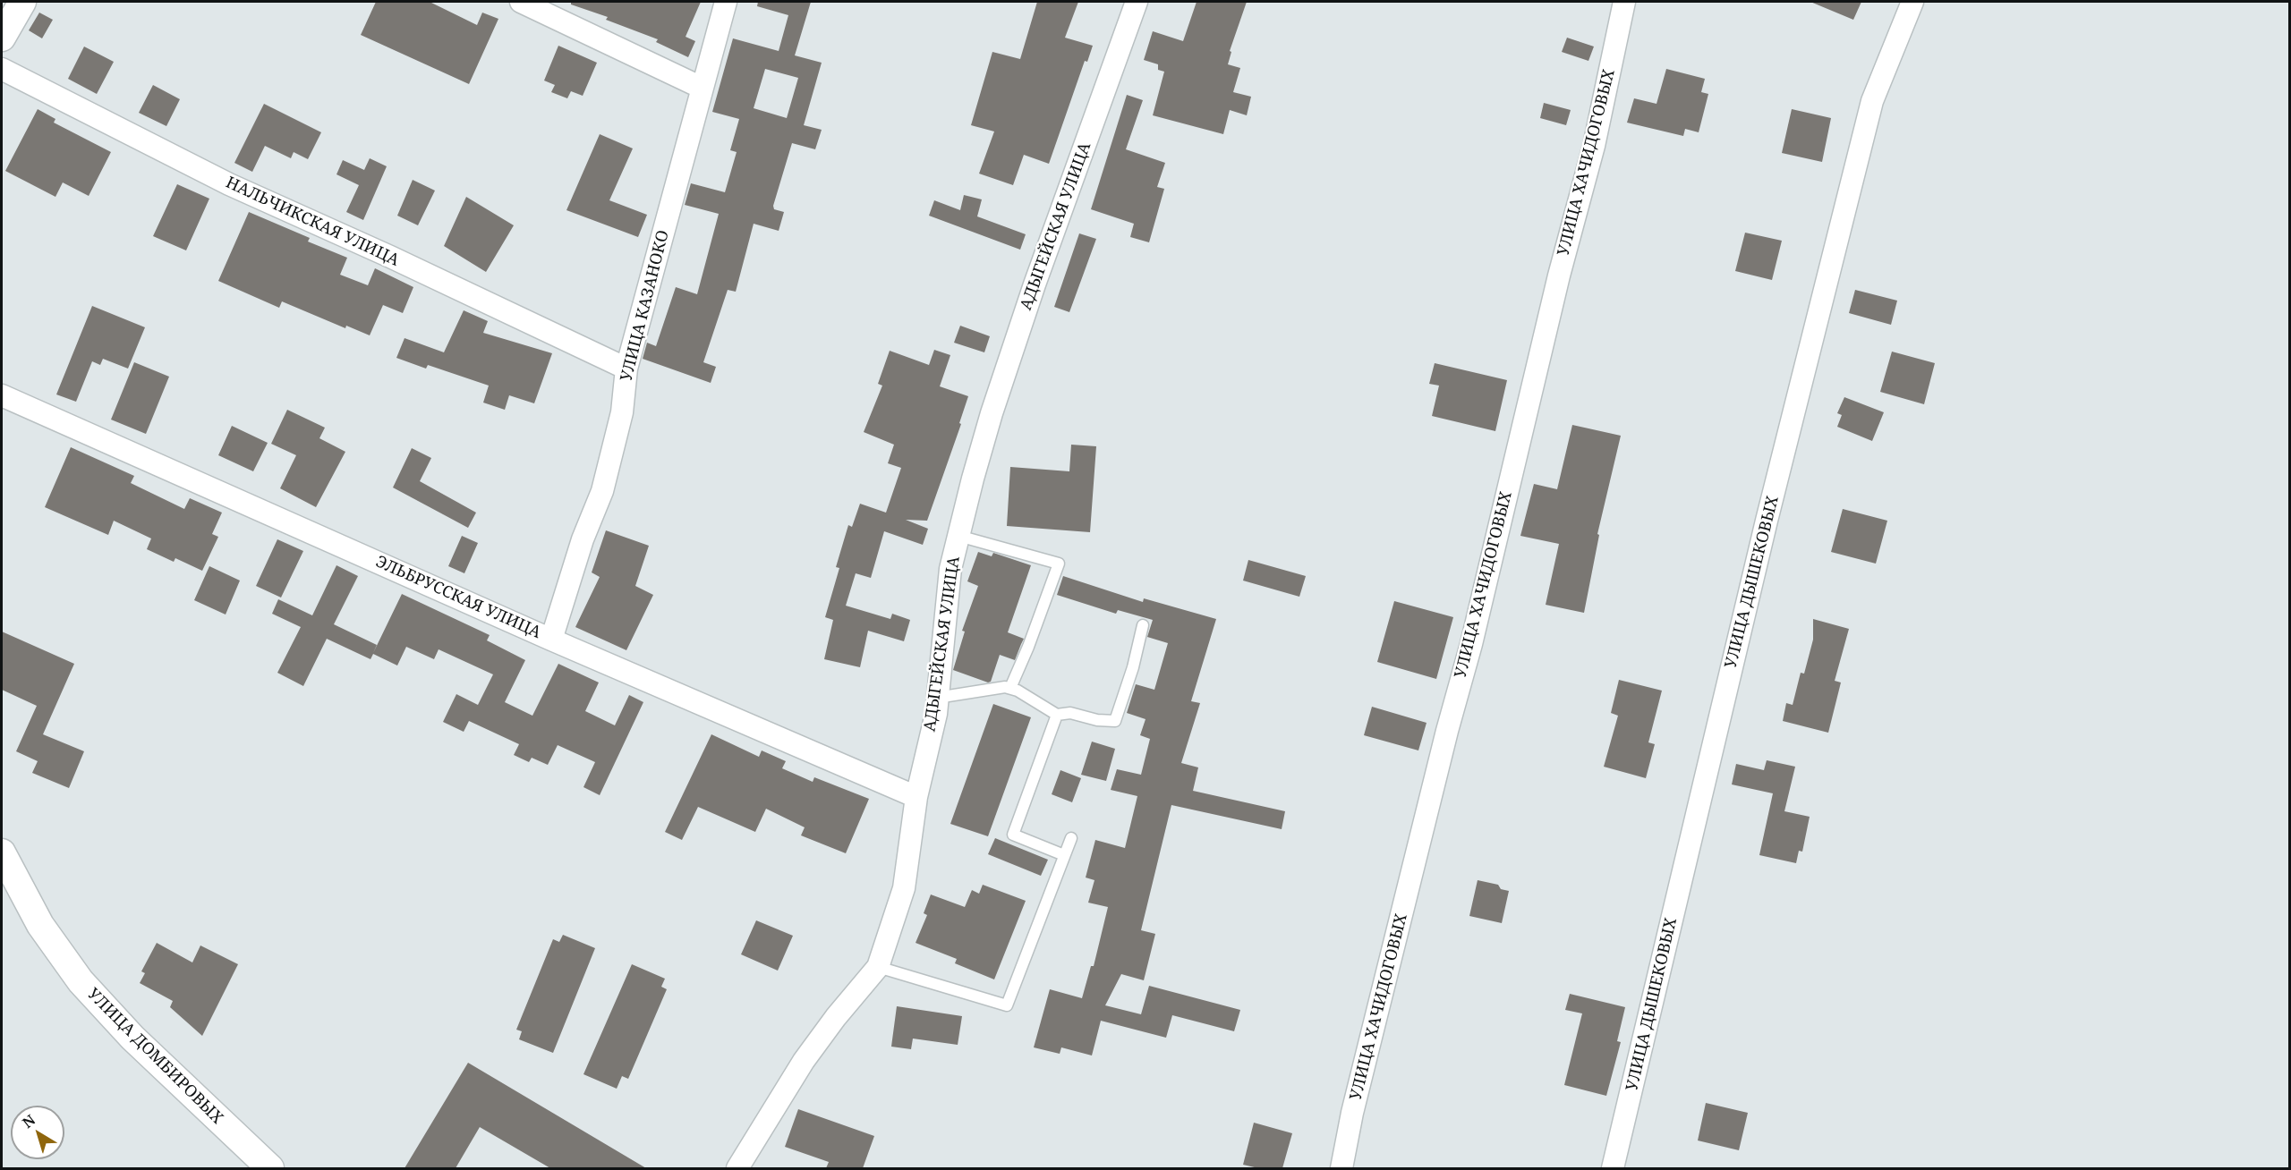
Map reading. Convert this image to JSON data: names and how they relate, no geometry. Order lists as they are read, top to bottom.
{
  "streets": {
    "street": [
      "УЛИЦА ХАЧИДОГОВЫХ",
      "НАЛЬЧИКСКАЯ УЛИЦА",
      "АДЫГЕЙСКАЯ УЛИЦА",
      "УЛИЦА КАЗАНОКО",
      "УЛИЦА ДЫШЕКОВЫХ",
      "ЭЛЬБРУССКАЯ УЛИЦА",
      "УЛИЦА ДОМБИРОВЫХ"
    ]
  },
  "crossings": [
    ["НАЛЬЧИКСКАЯ УЛИЦА", "УЛИЦА КАЗАНОКО"],
    ["АДЫГЕЙСКАЯ УЛИЦА", "ЭЛЬБРУССКАЯ УЛИЦА"],
    ["УЛИЦА КАЗАНОКО", "ЭЛЬБРУССКАЯ УЛИЦА"]
  ],
  "north": "top left"
}
